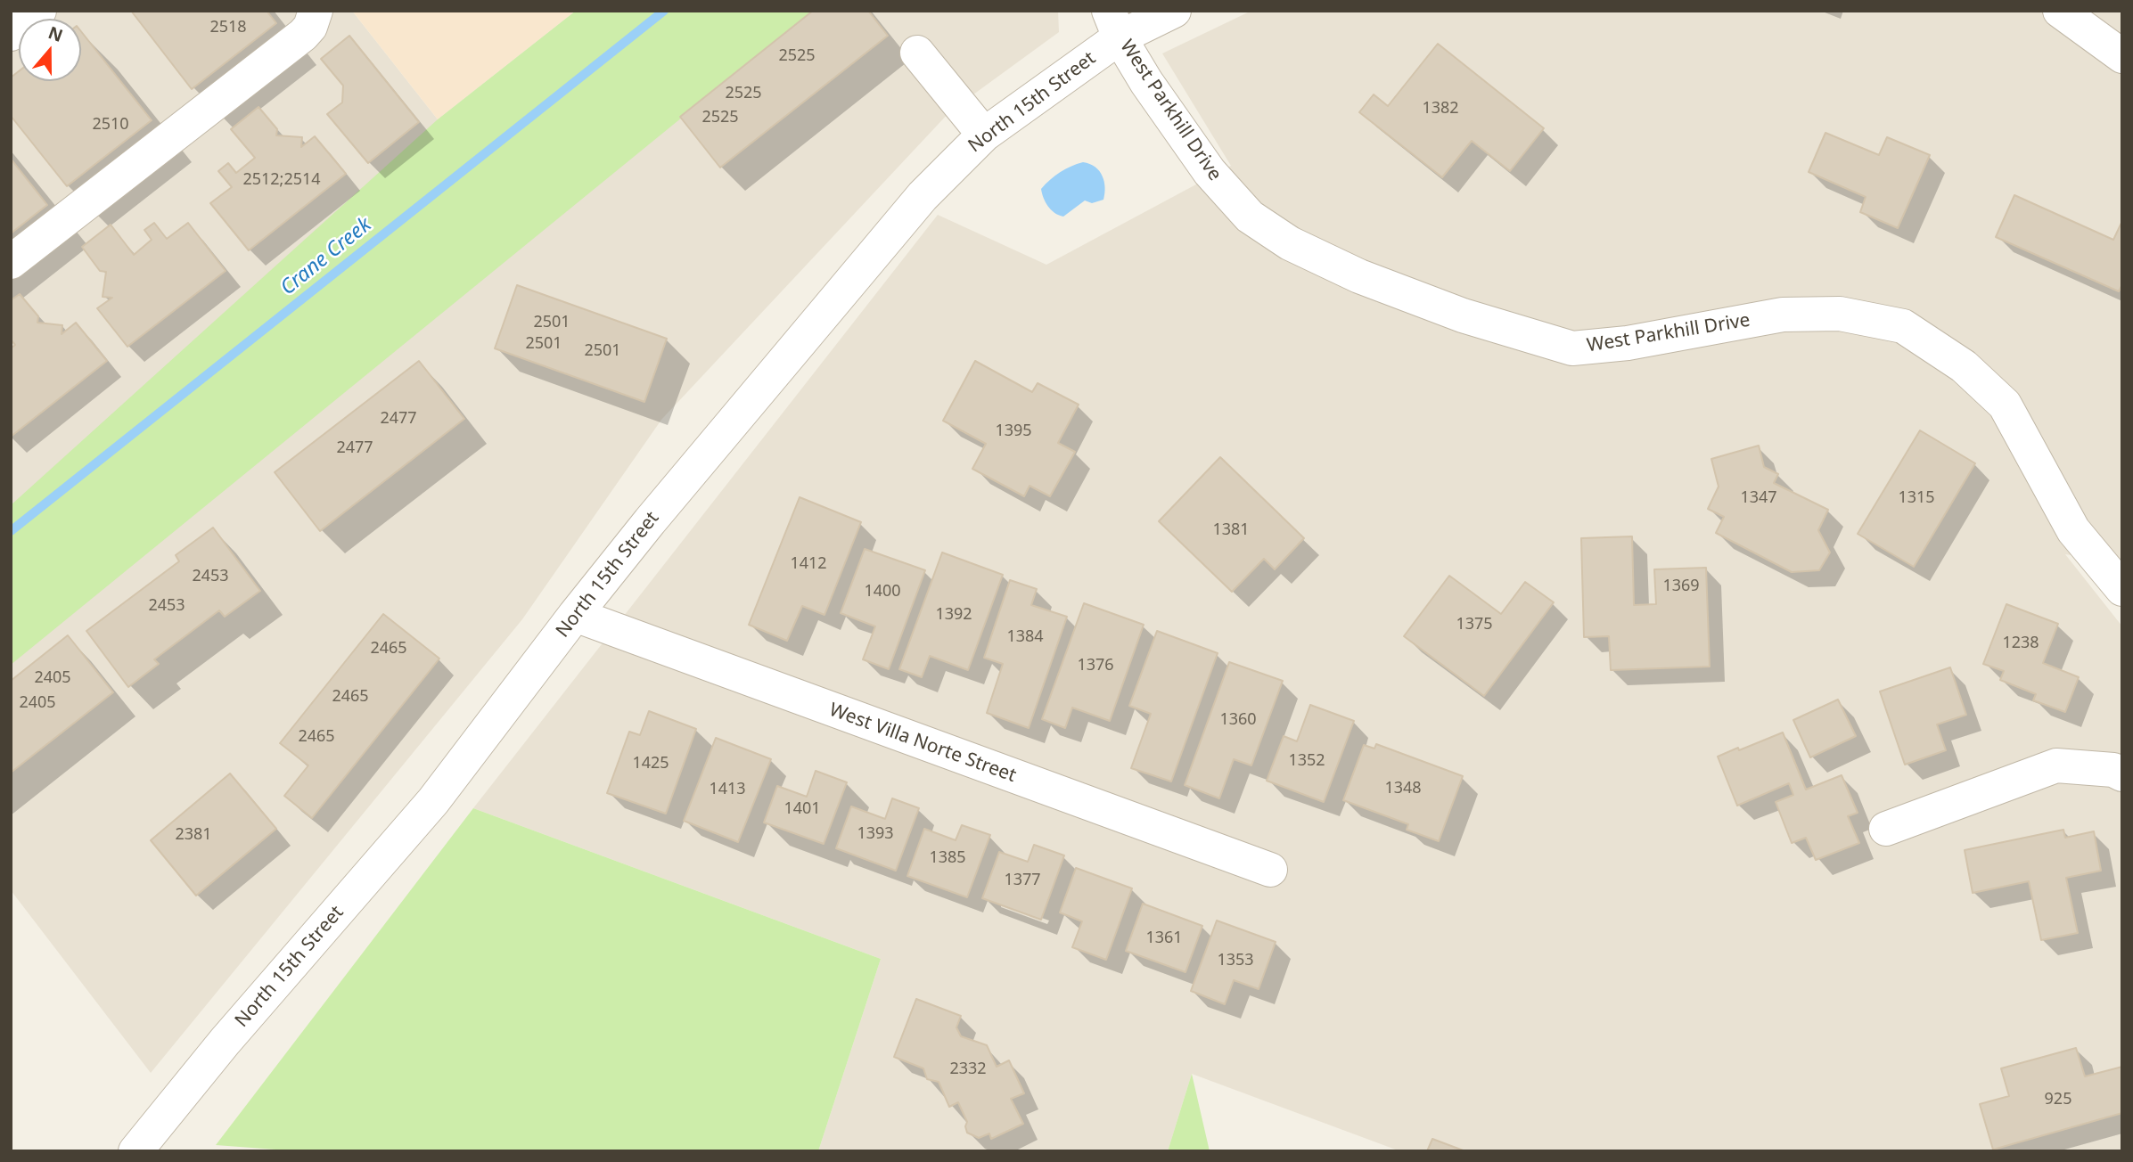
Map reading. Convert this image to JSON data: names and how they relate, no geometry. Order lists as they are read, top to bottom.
{
  "streets": {
    "street": ["North 15th Street", "West Parkhill Drive", "West Villa Norte Street"]
  },
  "crossings": [
    ["North 15th Street", "West Parkhill Drive"],
    ["North 15th Street", "West Villa Norte Street"]
  ],
  "water": ["Crane Creek"],
  "house_numbers": [
    "2518",
    "2525",
    "2525",
    "1382",
    "2525",
    "2510",
    "2512;2514",
    "2501",
    "2501",
    "2501",
    "2477",
    "1395",
    "2477",
    "1347",
    "1315",
    "1381",
    "1412",
    "2453",
    "1369",
    "1400",
    "2453",
    "1392",
    "1375",
    "1384",
    "1238",
    "2465",
    "1376",
    "2405",
    "2465",
    "2405",
    "1360",
    "2465",
    "1352",
    "1425",
    "1348",
    "1413",
    "1401",
    "1393",
    "2381",
    "1385",
    "1377",
    "1361",
    "1353",
    "2332",
    "925"
  ],
  "north": "top"
}
